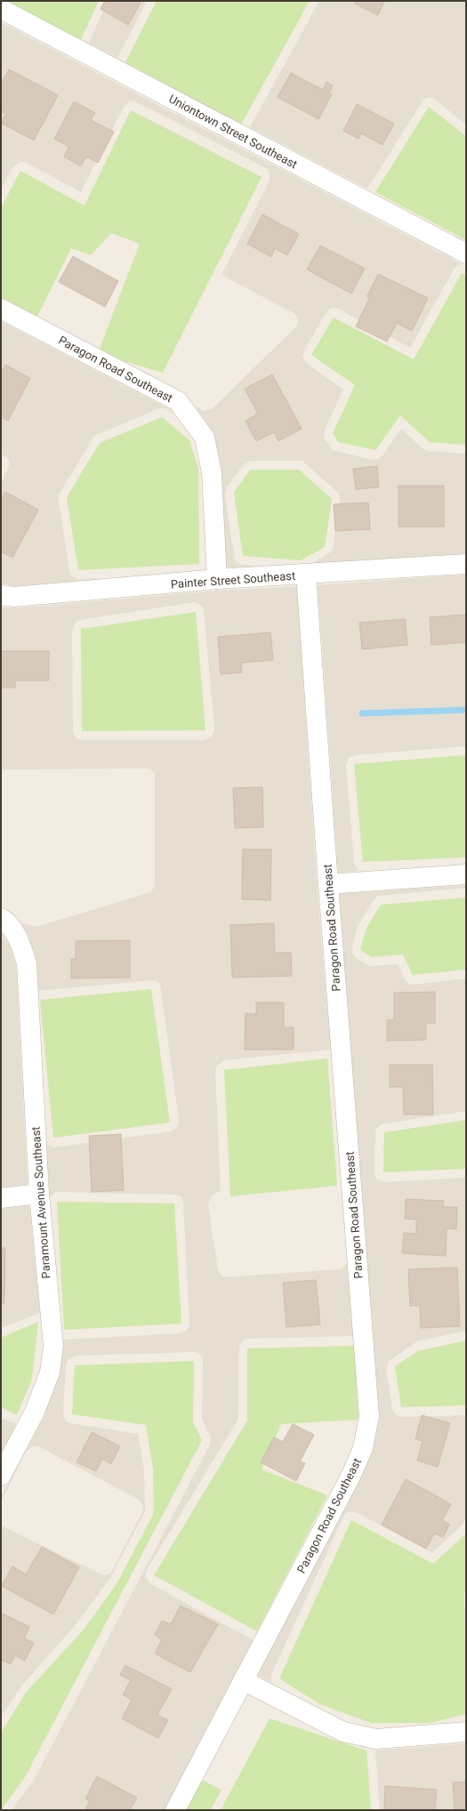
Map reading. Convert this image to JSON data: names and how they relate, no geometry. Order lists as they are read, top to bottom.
{
  "streets": {
    "street": [
      "Uniontown Street Southeast",
      "Paragon Road Southeast",
      "Painter Street Southeast",
      "Paramount Avenue Southeast"
    ]
  },
  "crossings": [
    ["Paragon Road Southeast", "Painter Street Southeast"]
  ]
}
